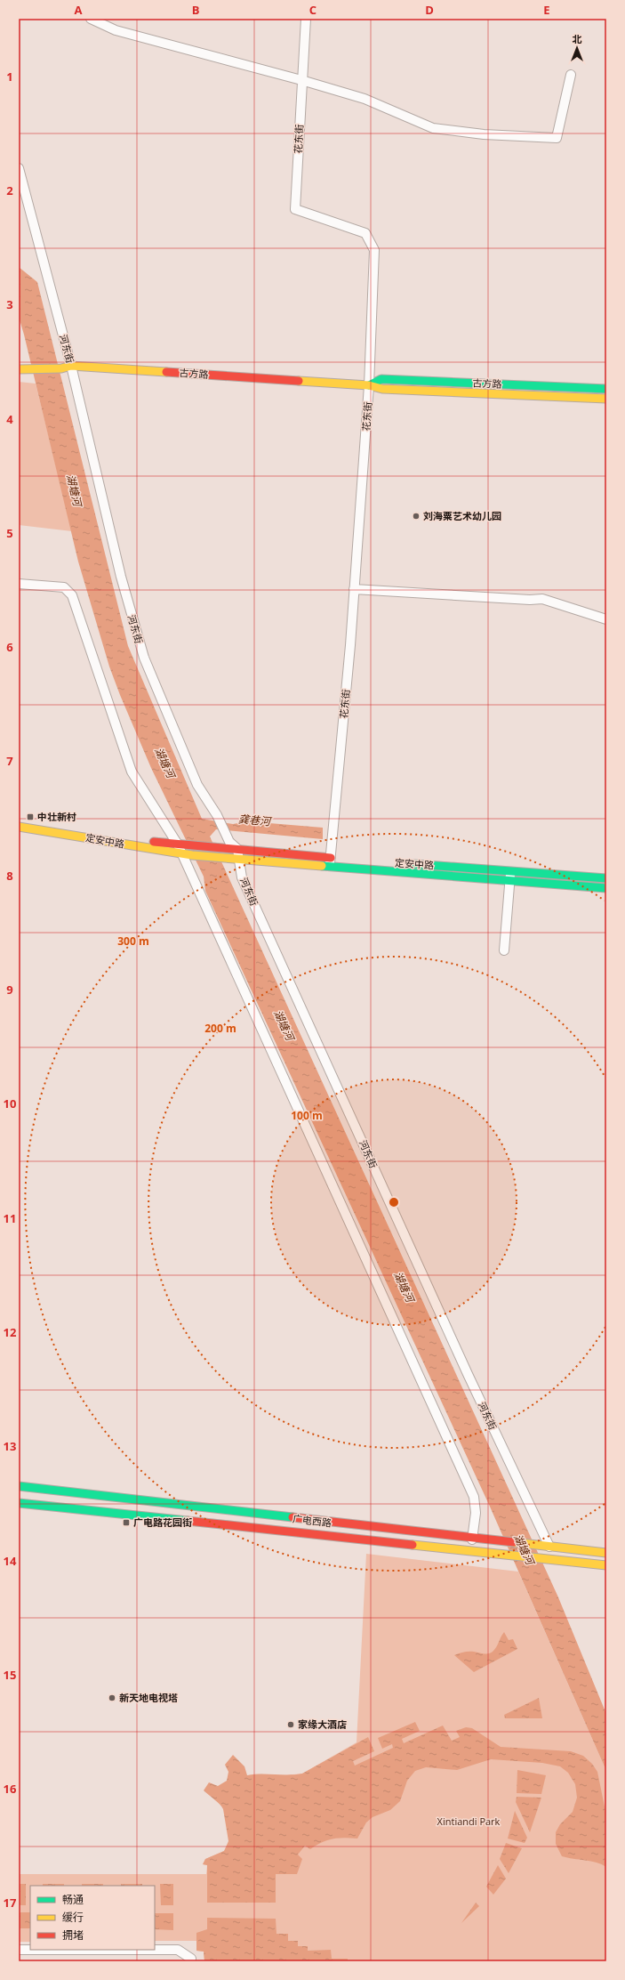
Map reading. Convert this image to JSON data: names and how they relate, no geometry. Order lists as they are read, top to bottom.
{
  "streets": {
    "main road": ["古方路", "定安中路", "广电西路"],
    "street": ["花东街", "河东街"]
  },
  "crossings": [
    ["花东街", "古方路"],
    ["花东街", "定安中路"],
    ["河东街", "古方路"],
    ["河东街", "定安中路"],
    ["河东街", "广电西路"]
  ],
  "water": ["湖塘河", "龚巷河"],
  "parks": ["Xintiandi Park"],
  "places": {
    "other": ["刘海粟艺术幼儿园", "新天地电视塔", "家缘大酒店"],
    "transit": ["中壮新村", "广电路花园街"]
  },
  "legend": ["畅通", "缓行", "拥堵"],
  "north": "top",
  "grid": {
    "columns": [
      "A",
      "B",
      "C",
      "D",
      "E"
    ],
    "rows": [
      "1",
      "2",
      "3",
      "4",
      "5",
      "6",
      "7",
      "8",
      "9",
      "10",
      "11",
      "12",
      "13",
      "14",
      "15",
      "16",
      "17"
    ]
  },
  "rings": ["300 m", "200 m", "100 m"]
}
